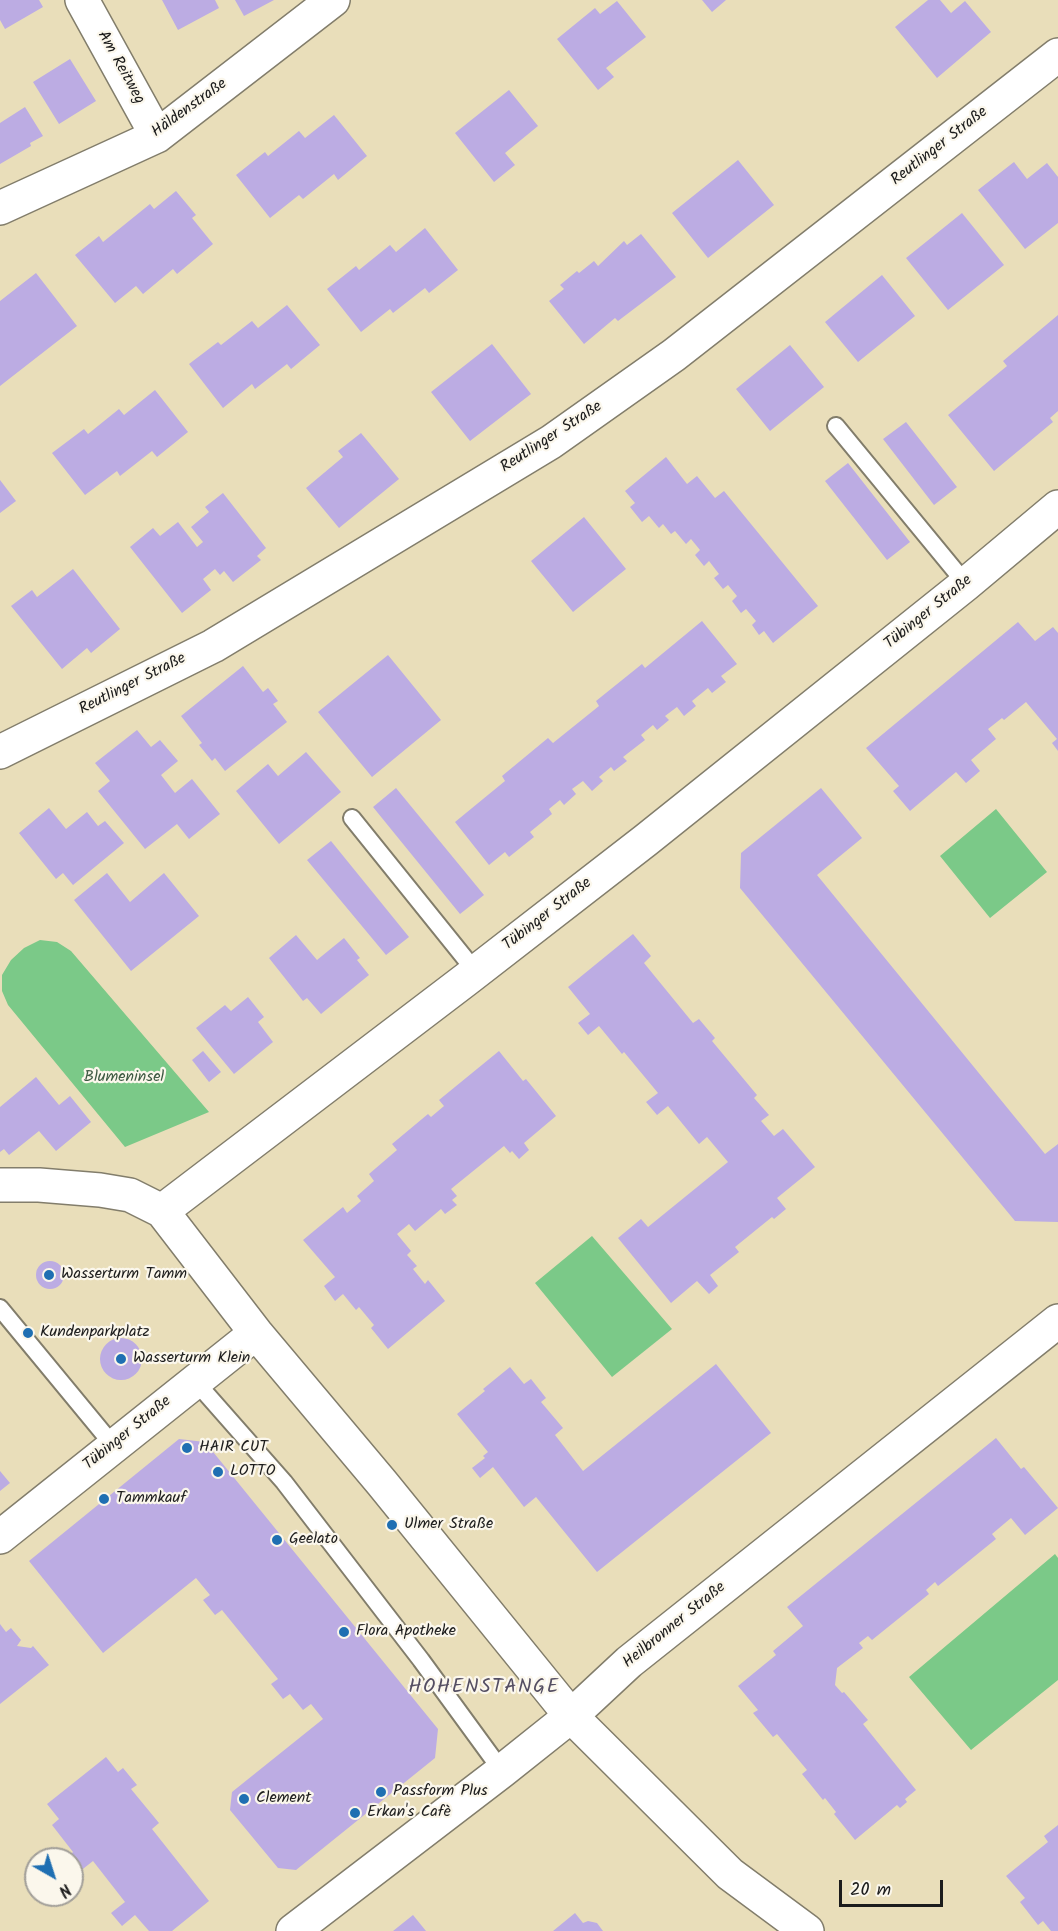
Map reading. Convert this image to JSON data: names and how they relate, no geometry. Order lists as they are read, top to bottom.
{
  "streets": {
    "street": [
      "Am Reitweg",
      "Häldenstraße",
      "Reutlinger Straße",
      "Tübinger Straße",
      "Heilbronner Straße"
    ]
  },
  "crossings": [
    ["Am Reitweg", "Häldenstraße"]
  ],
  "districts": ["HOHENSTANGE"],
  "parks": ["Blumeninsel"],
  "places": [
    "Wasserturm Tamm",
    "Kundenparkplatz",
    "Wasserturm Klein",
    "HAIR CUT",
    "LOTTO",
    "Tammkauf",
    "Ulmer Straße",
    "Geelato",
    "Flora Apotheke",
    "Passform Plus",
    "Clement",
    "Erkan's Cafè"
  ],
  "scale_bar": "20 m",
  "north": "bottom right"
}
